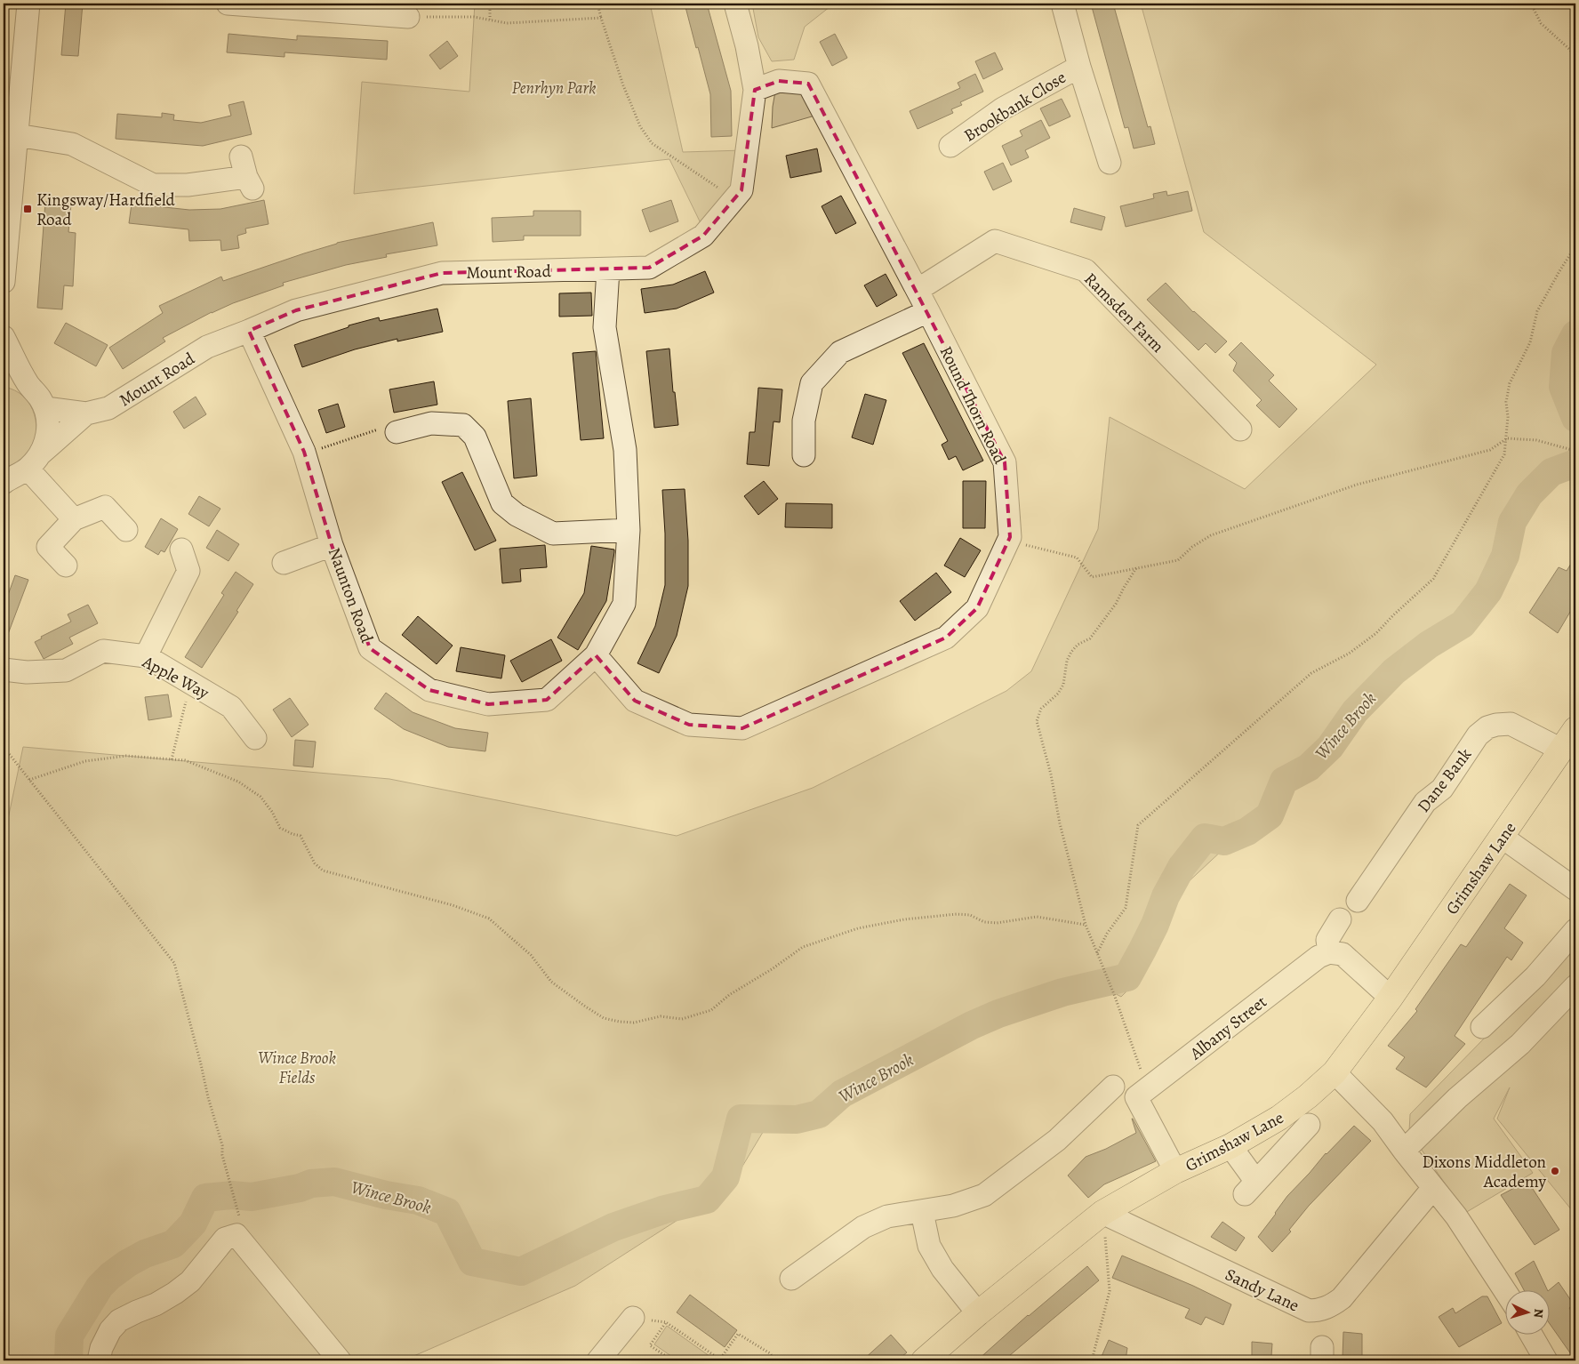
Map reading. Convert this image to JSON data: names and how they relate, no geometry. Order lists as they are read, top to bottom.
{
  "streets": {
    "main road": ["Grimshaw Lane"],
    "street": [
      "Brookbank Close",
      "Mount Road",
      "Ramsden Farm",
      "Round Thorn Road",
      "Naunton Road",
      "Apple Way",
      "Dane Bank",
      "Albany Street",
      "Sandy Lane"
    ]
  },
  "crossings": [
    ["Mount Road", "Round Thorn Road"],
    ["Mount Road", "Naunton Road"],
    ["Ramsden Farm", "Round Thorn Road"],
    ["Round Thorn Road", "Naunton Road"],
    ["Dane Bank", "Grimshaw Lane"],
    ["Grimshaw Lane", "Sandy Lane"]
  ],
  "water": ["Wince Brook"],
  "parks": ["Penrhyn Park", "Wince Brook Fields"],
  "places": {
    "transit": ["Kingsway/Hardfield Road"],
    "other": ["Dixons Middleton Academy"]
  },
  "north": "right"
}
